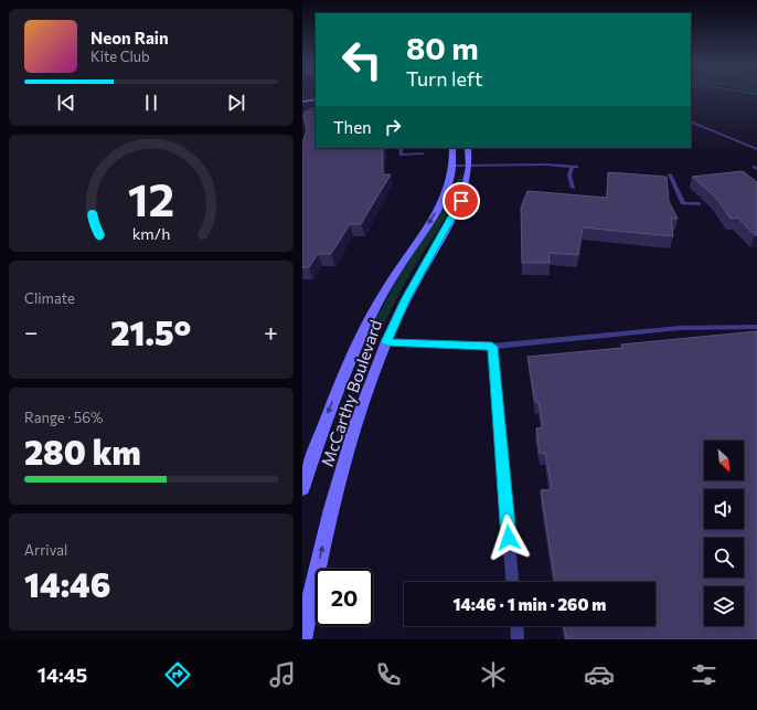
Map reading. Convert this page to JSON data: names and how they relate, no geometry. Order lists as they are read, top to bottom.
{
  "streets": {
    "main road": ["McCarthy Boulevard"]
  },
  "north": "bottom right",
  "page": {
    "turn": ["80 m", "Turn left"],
    "song": ["Neon Rain", "Kite Club"],
    "then": "Then",
    "tile": [
      "Climate",
      ["Range · 56%", "280 km"],
      ["Arrival", "14:46"]
    ],
    "heat": ["−", "21.5°", "+"],
    "limit": "20",
    "trip": "14:46 · 1 min · 260 m",
    "tabs": "14:45",
    "gauge": ["12", "km/h"]
  }
}
